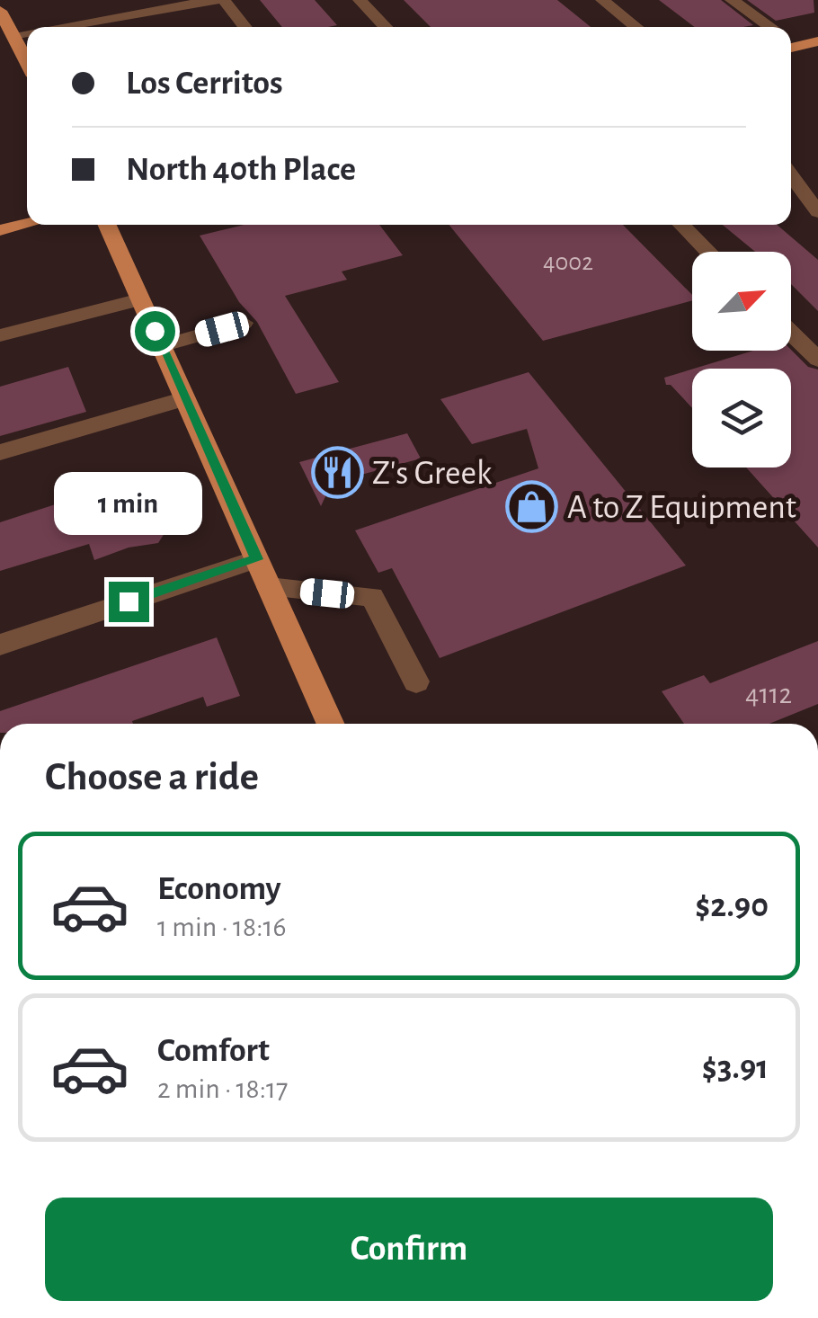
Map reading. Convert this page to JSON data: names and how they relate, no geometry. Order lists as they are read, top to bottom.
{
  "places": {
    "restaurant": ["Z's Greek"],
    "shop": ["A to Z Equipment"]
  },
  "house_numbers": ["4002", "4112"],
  "north": "top right",
  "page": {
    "banner": ["Los Cerritos", "North 40th Place"],
    "bubble": "1 min",
    "heading": "Choose a ride",
    "list": [
      {
        "name": "Economy",
        "note": "1 min · 18:16",
        "value": "$2.90"
      },
      {
        "name": "Comfort",
        "note": "2 min · 18:17",
        "value": "$3.91"
      }
    ],
    "buttons": "Confirm"
  }
}
